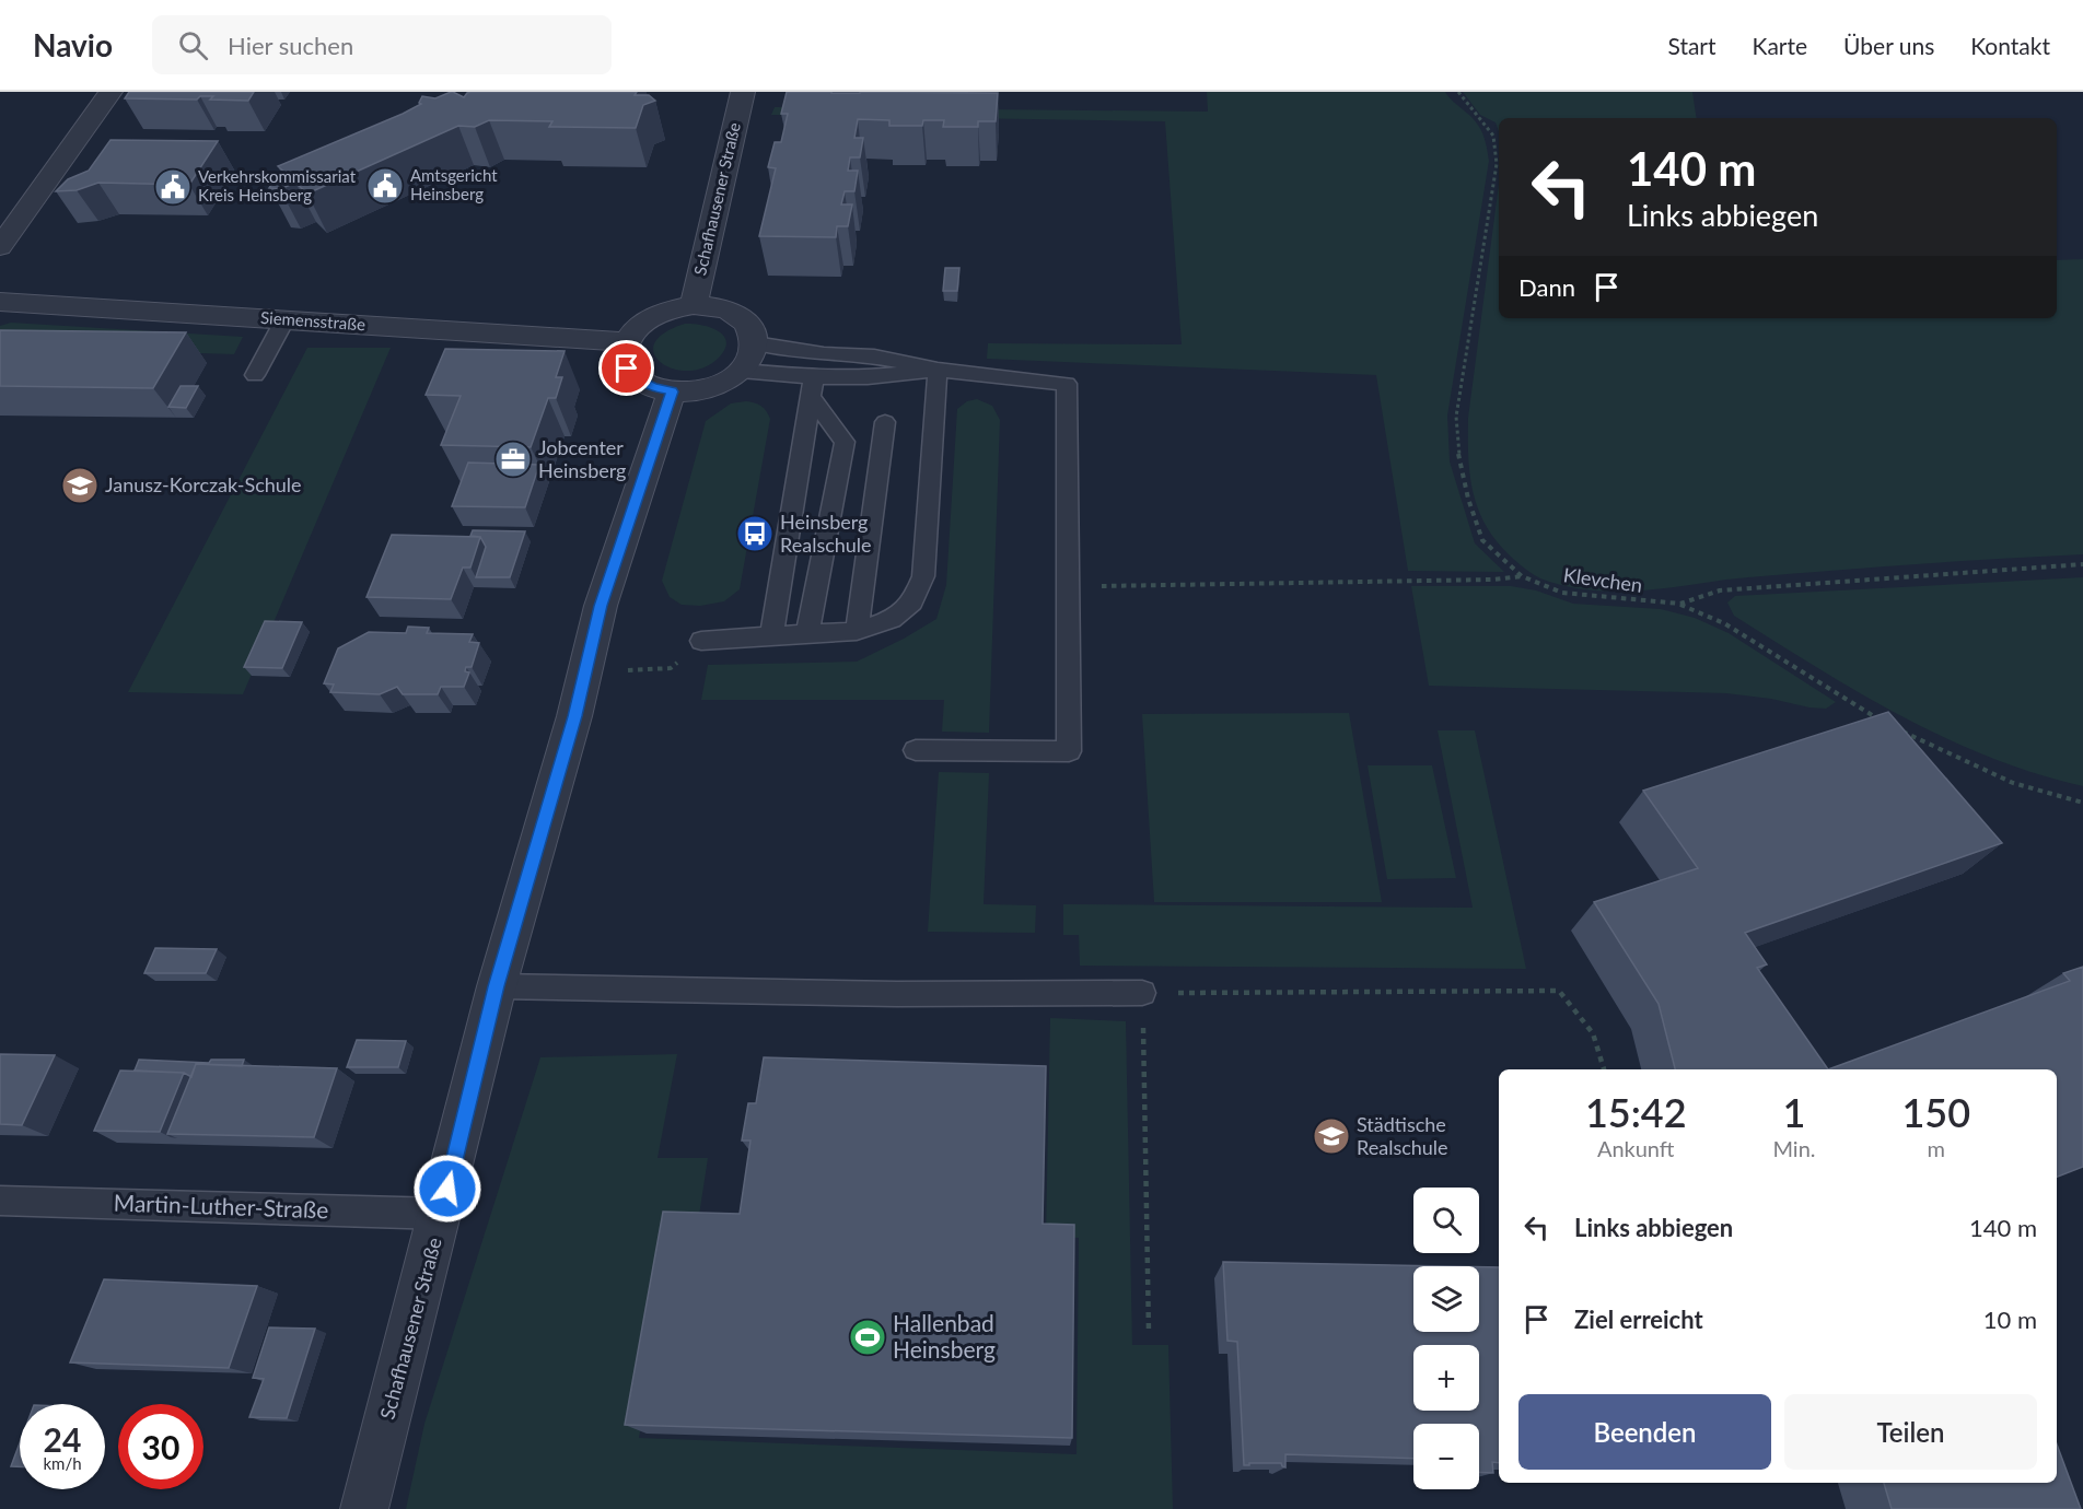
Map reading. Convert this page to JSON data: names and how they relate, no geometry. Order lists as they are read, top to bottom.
{
  "streets": {
    "street": ["Schafhausener Straße", "Siemensstraße"],
    "lane": ["Martin-Luther-Straße"],
    "path": ["Klevchen"]
  },
  "crossings": [
    ["Schafhausener Straße", "Siemensstraße"],
    ["Schafhausener Straße", "Martin-Luther-Straße"]
  ],
  "places": {
    "public building": ["Amtsgericht Heinsberg", "Verkehrskommissariat Kreis Heinsberg"],
    "office": ["Jobcenter Heinsberg"],
    "school or university": ["Janusz-Korczak-Schule", "Städtische Realschule"],
    "bus stop": ["Heinsberg Realschule"],
    "sports": ["Hallenbad Heinsberg"]
  },
  "page": {
    "header": "Navio",
    "search": "Hier suchen",
    "nav": [
      "Start",
      "Karte",
      "Über uns",
      "Kontakt"
    ],
    "turn": ["140 m", "Links abbiegen"],
    "then": "Dann",
    "eta": [
      "15:42",
      "Ankunft",
      "1",
      "Min.",
      "150",
      "m"
    ],
    "list": [
      {
        "name": "Links abbiegen",
        "value": "140 m"
      },
      {
        "name": "Ziel erreicht",
        "value": "10 m"
      }
    ],
    "map_buttons": ["+", "−"],
    "buttons": ["Beenden", "Teilen"],
    "speed": "24 km/h",
    "limit": "30"
  }
}
